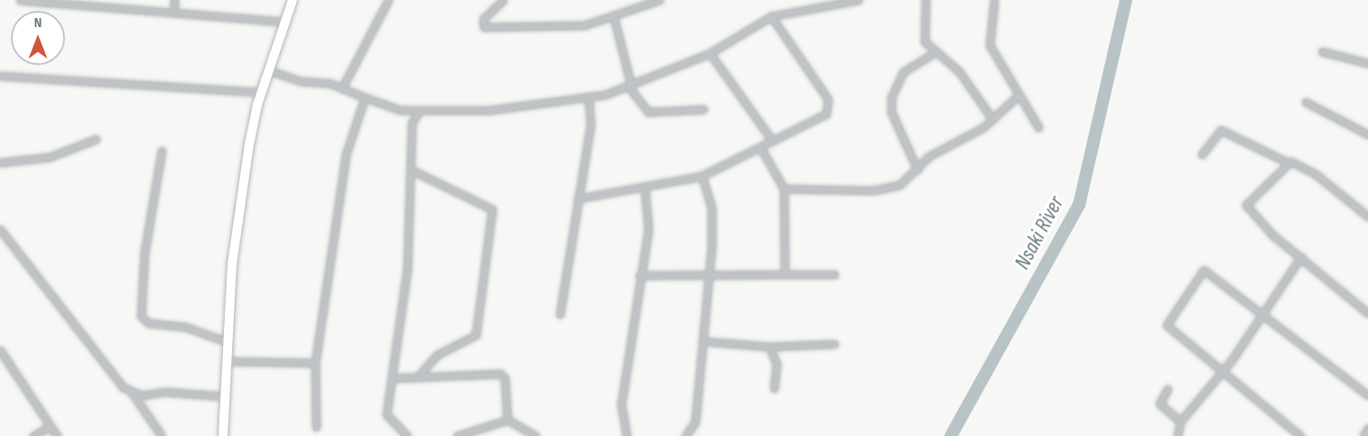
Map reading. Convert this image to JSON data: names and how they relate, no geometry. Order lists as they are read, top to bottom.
{
  "water": ["Nsaki River"],
  "north": "top"
}
